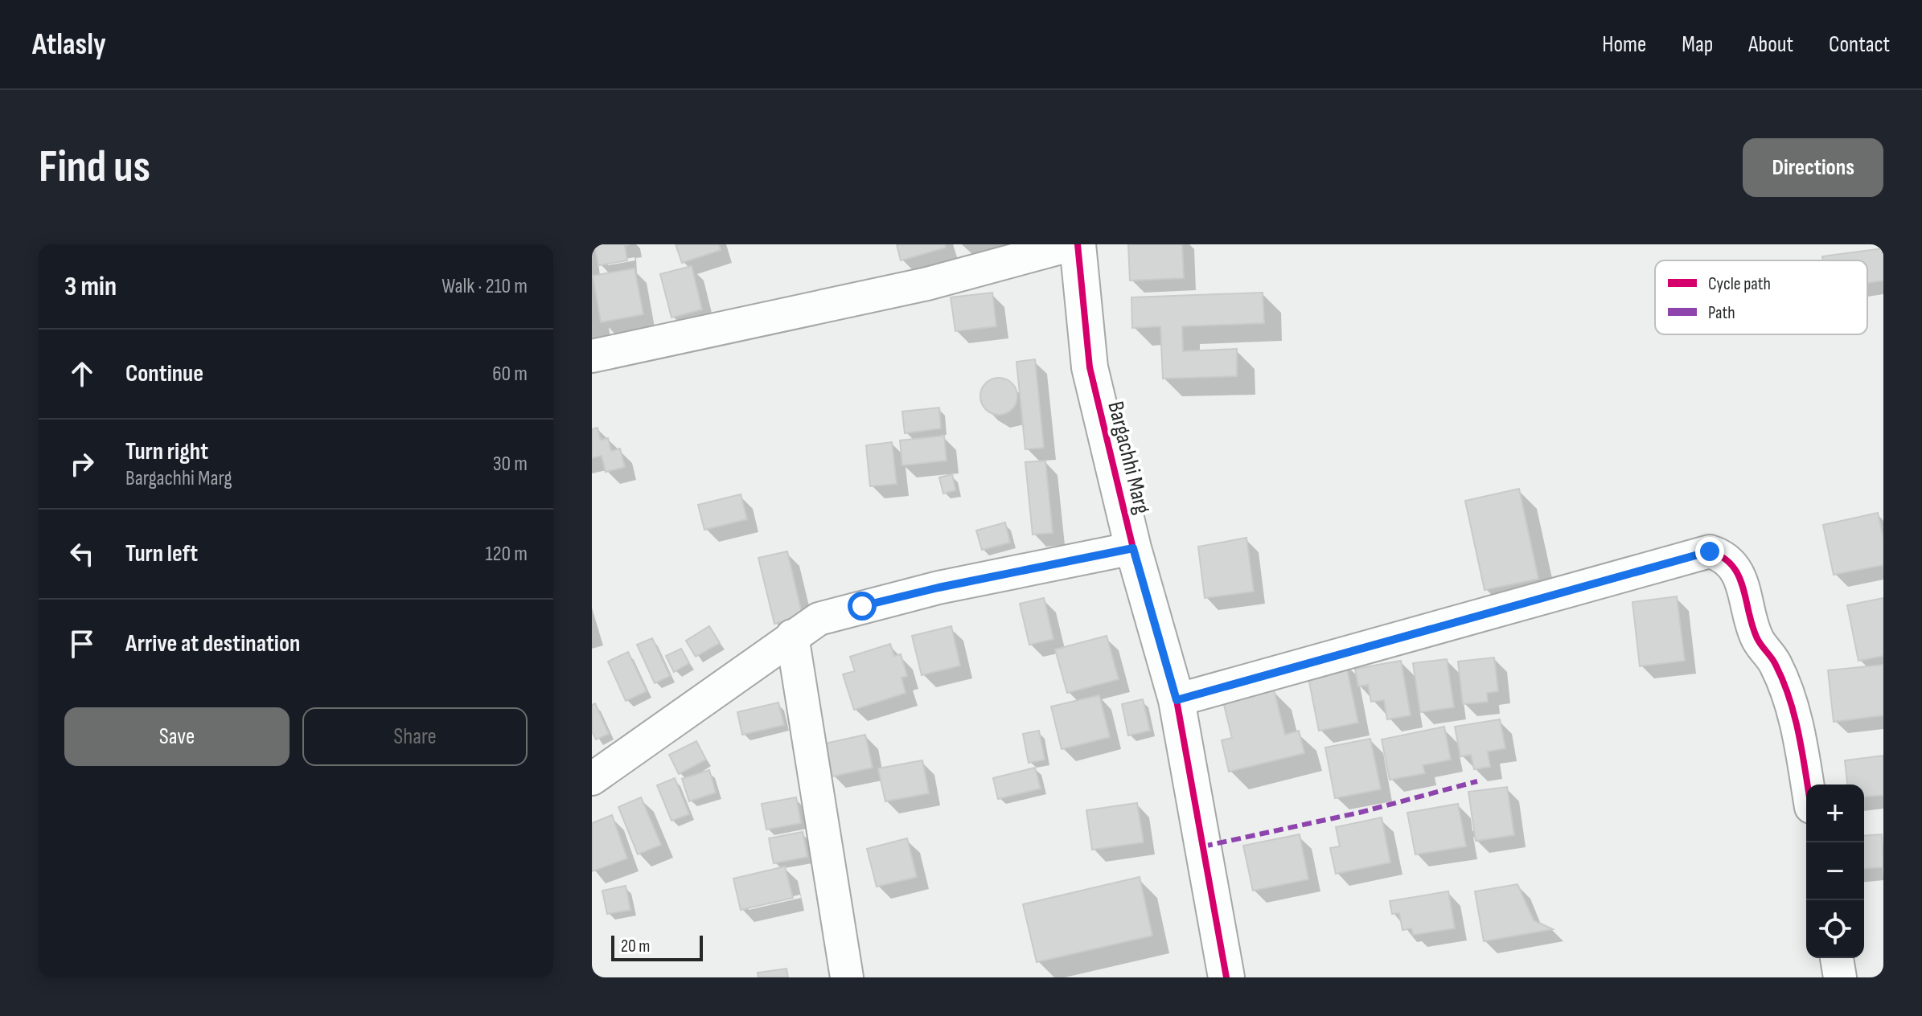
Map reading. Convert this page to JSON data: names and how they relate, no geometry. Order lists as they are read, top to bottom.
{
  "streets": {
    "street": ["Bargachhi Marg"]
  },
  "legend": ["Cycle path", "Path"],
  "scale_bar": "20 m",
  "page": {
    "header": "Atlasly",
    "nav": [
      "Home",
      "Map",
      "About",
      "Contact"
    ],
    "buttons": [
      "Directions",
      ["Save", "Share"]
    ],
    "title": "Find us",
    "heading": ["3 min", "Walk · 210 m"],
    "list": [
      ["Continue", "60 m"],
      ["Turn right", "Bargachhi Marg", "30 m"],
      ["Turn left", "120 m"],
      "Arrive at destination"
    ],
    "map_buttons": ["+", "−"],
    "scale": "20 m"
  }
}
